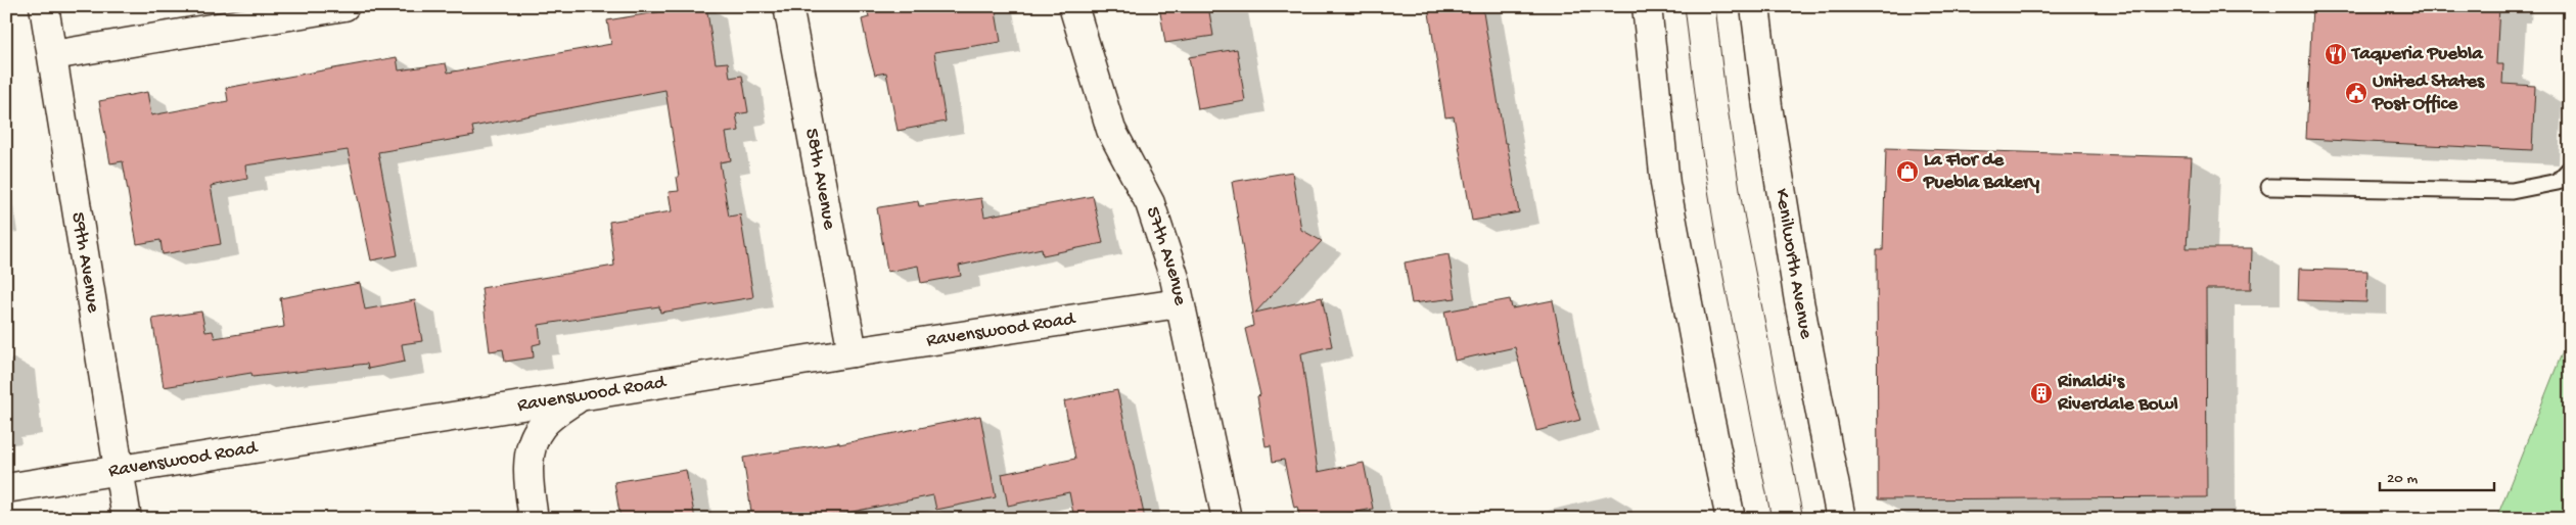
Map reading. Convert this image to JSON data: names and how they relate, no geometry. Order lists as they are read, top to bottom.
{
  "streets": {
    "street": [
      "58th Avenue",
      "57th Avenue",
      "59th Avenue",
      "Kenilworth Avenue",
      "Ravenswood Road"
    ]
  },
  "crossings": [
    ["58th Avenue", "Ravenswood Road"],
    ["57th Avenue", "Ravenswood Road"],
    ["59th Avenue", "Ravenswood Road"]
  ],
  "places": {
    "restaurant": ["Taqueria Puebla"],
    "public building": ["United States Post Office"],
    "shop": ["La Flor de Puebla Bakery"],
    "building": ["Rinaldi's Riverdale Bowl"]
  },
  "scale_bar": "20 m"
}
